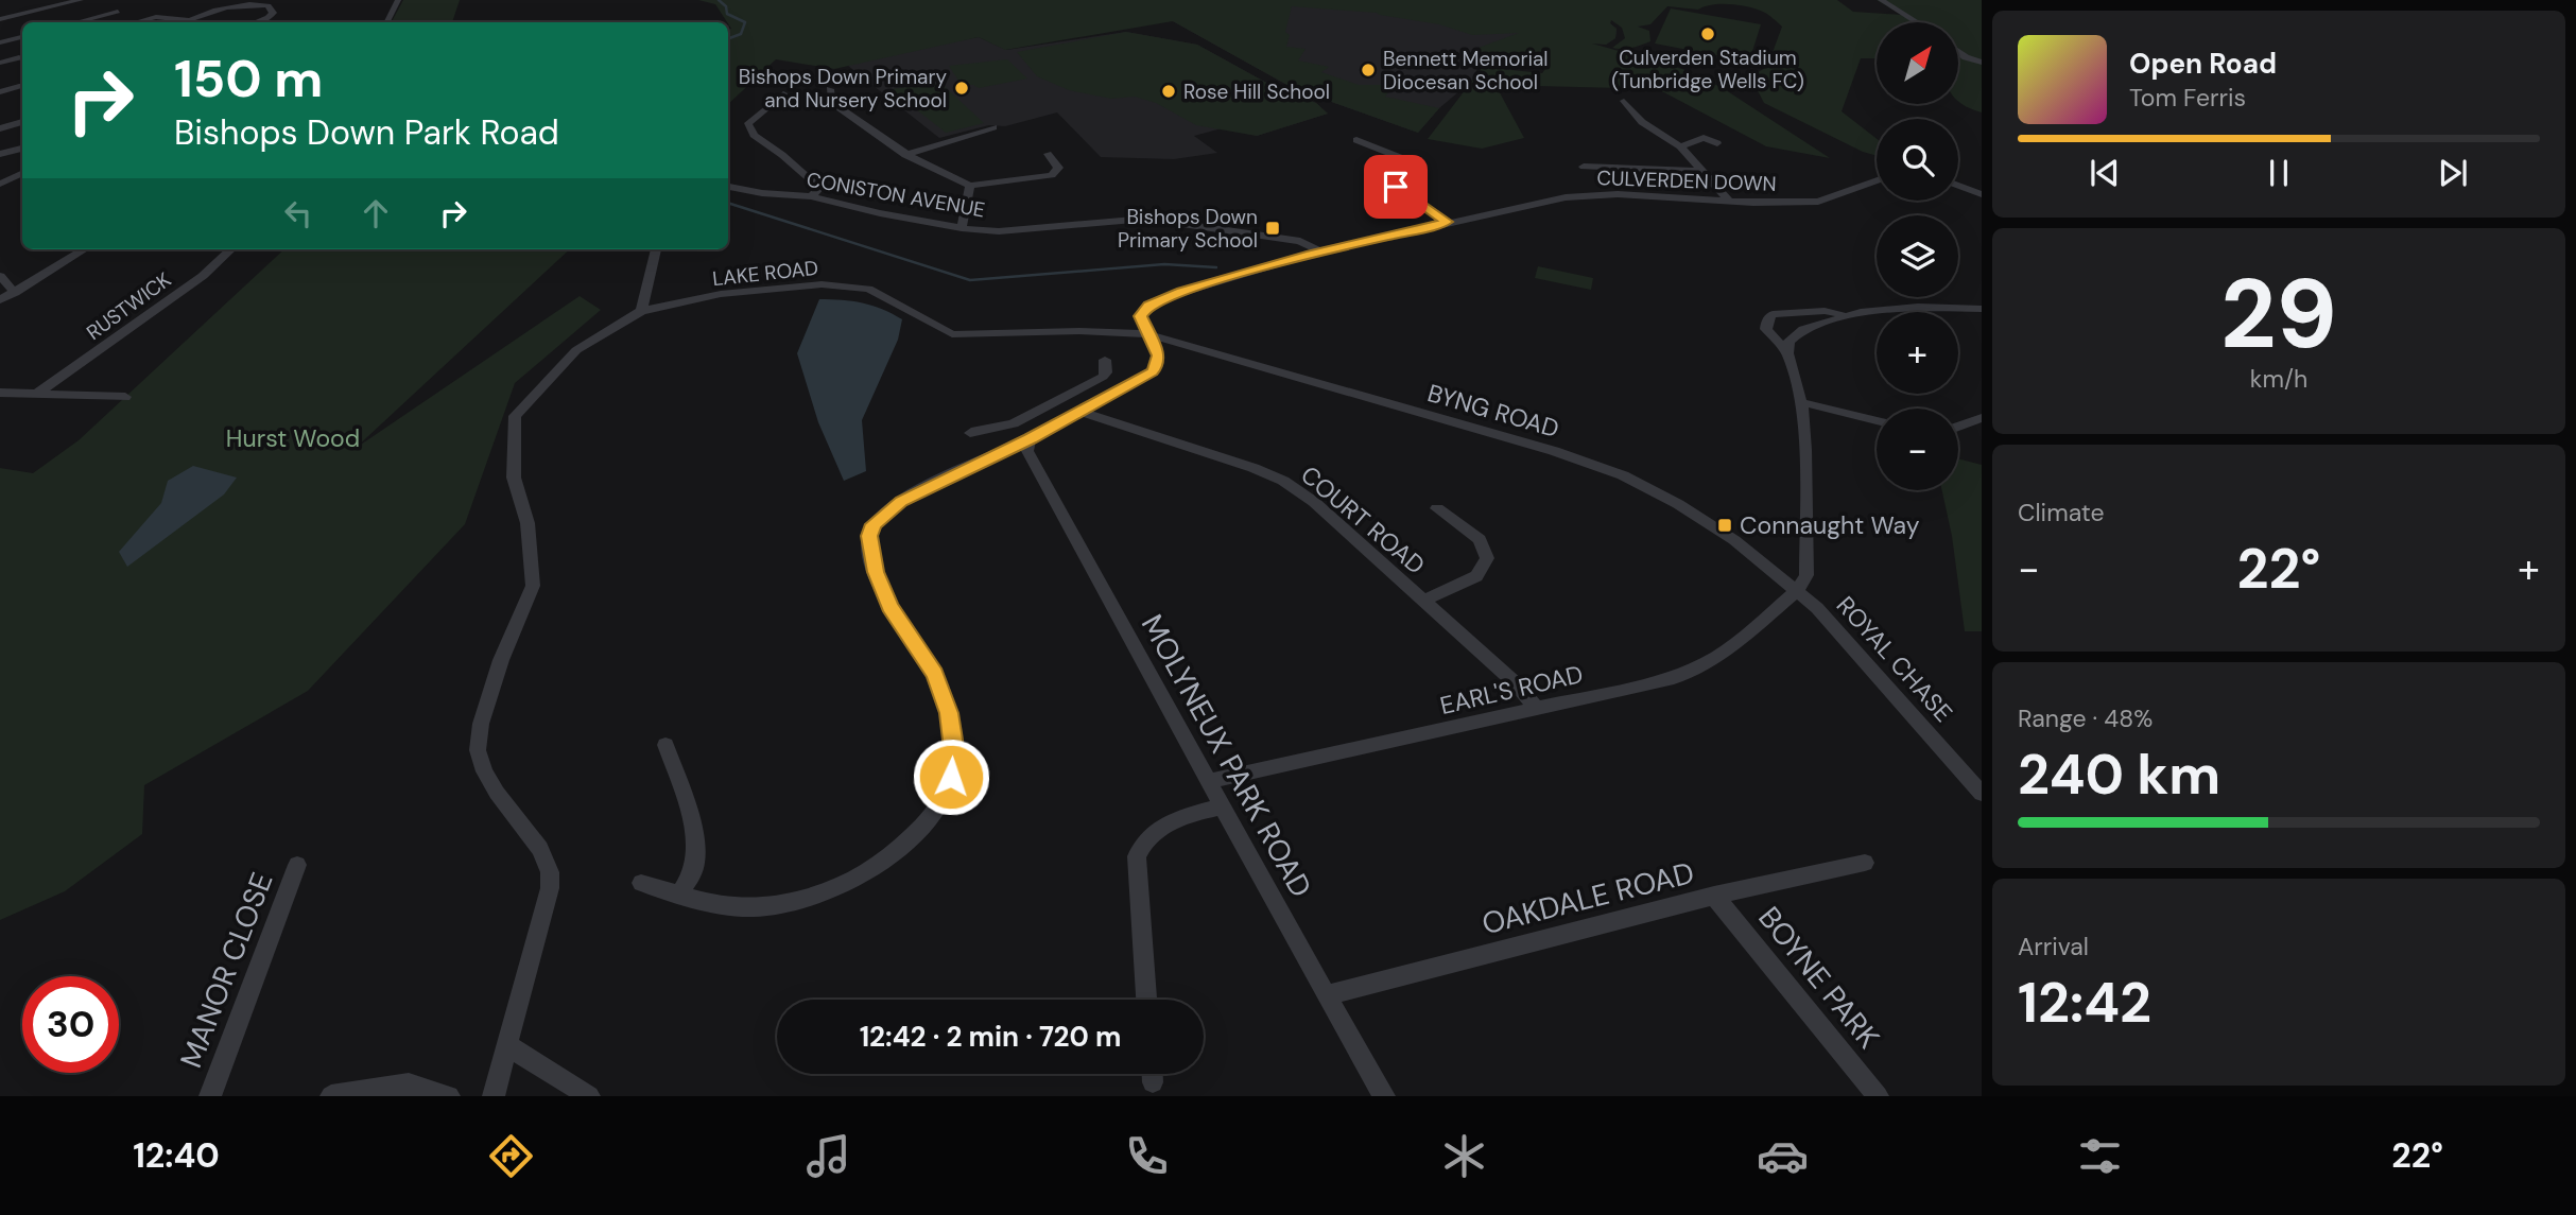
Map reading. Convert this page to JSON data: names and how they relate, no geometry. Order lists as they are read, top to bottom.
{
  "streets": {
    "street": [
      "CULVERDEN DOWN",
      "CONISTON AVENUE",
      "LAKE ROAD",
      "RUSTWICK",
      "BYNG ROAD",
      "COURT ROAD",
      "ROYAL CHASE",
      "EARL'S ROAD",
      "MOLYNEUX PARK ROAD",
      "OAKDALE ROAD",
      "MANOR CLOSE",
      "BOYNE PARK"
    ]
  },
  "crossings": [
    ["CULVERDEN DOWN", "CONISTON AVENUE"],
    ["CULVERDEN DOWN", "LAKE ROAD"],
    ["CULVERDEN DOWN", "BYNG ROAD"],
    ["LAKE ROAD", "BYNG ROAD"],
    ["BYNG ROAD", "ROYAL CHASE"],
    ["BYNG ROAD", "EARL'S ROAD"],
    ["COURT ROAD", "EARL'S ROAD"],
    ["ROYAL CHASE", "EARL'S ROAD"],
    ["EARL'S ROAD", "MOLYNEUX PARK ROAD"],
    ["MOLYNEUX PARK ROAD", "OAKDALE ROAD"],
    ["OAKDALE ROAD", "BOYNE PARK"]
  ],
  "parks": ["Hurst Wood"],
  "places": {
    "other": [
      "Culverden Stadium (Tunbridge Wells FC)",
      "Bennett Memorial Diocesan School",
      "Bishops Down Primary and Nursery School",
      "Rose Hill School"
    ],
    "transit": ["Bishops Down Primary School", "Connaught Way"]
  },
  "north": "top right",
  "page": {
    "map_buttons": ["+", "−"],
    "turn": ["150 m", "Bishops Down Park Road"],
    "song": ["Open Road", "Tom Ferris"],
    "tile": [
      ["29", "km/h"],
      "Climate",
      ["Range · 48%", "240 km"],
      ["Arrival", "12:42"]
    ],
    "heat": ["−", "22°", "+"],
    "limit": "30",
    "trip": "12:42 · 2 min · 720 m",
    "tabs": ["12:40", "22°"]
  }
}
